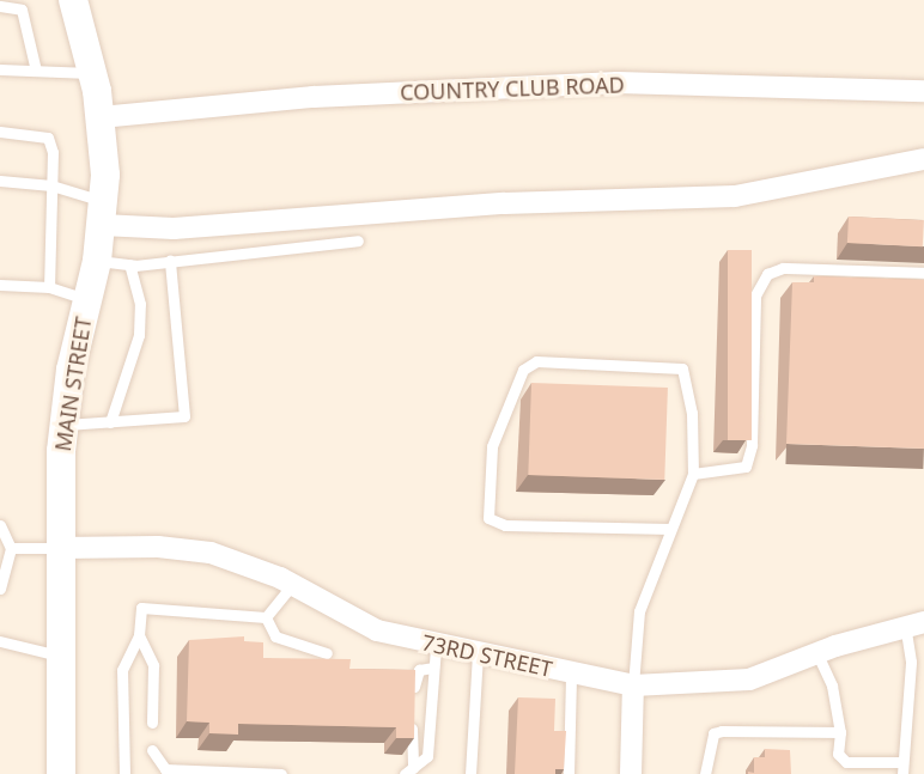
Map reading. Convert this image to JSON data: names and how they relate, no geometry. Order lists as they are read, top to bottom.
{
  "streets": {
    "main road": ["MAIN STREET"],
    "street": ["COUNTRY CLUB ROAD", "73RD STREET"]
  },
  "crossings": [
    ["COUNTRY CLUB ROAD", "MAIN STREET"],
    ["MAIN STREET", "73RD STREET"]
  ]
}
